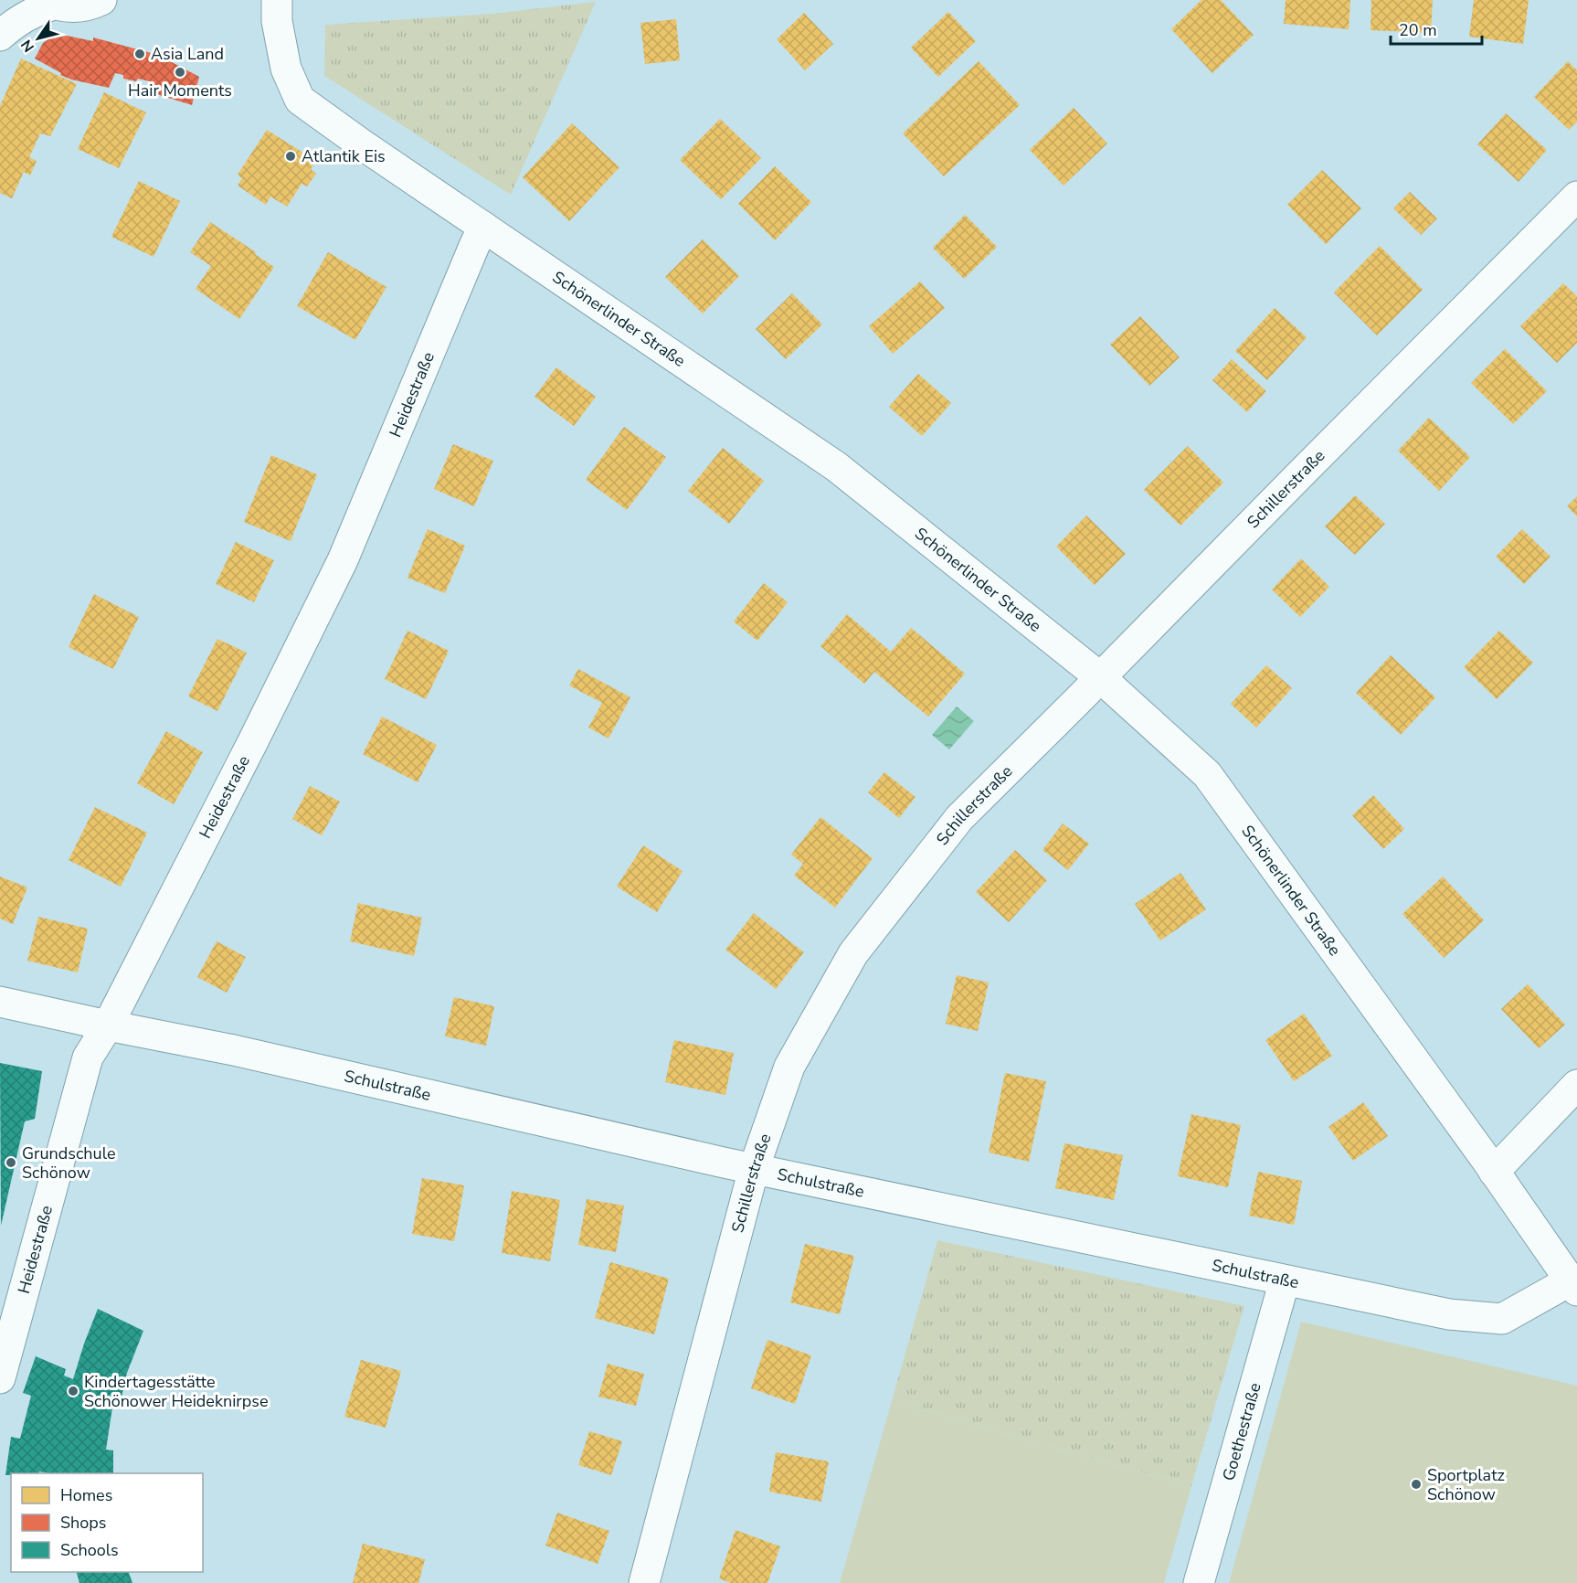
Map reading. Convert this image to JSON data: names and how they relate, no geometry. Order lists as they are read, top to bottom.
{
  "streets": {
    "street": [
      "Schönerlinder Straße",
      "Heidestraße",
      "Schillerstraße",
      "Schulstraße",
      "Goethestraße"
    ]
  },
  "crossings": [
    ["Schönerlinder Straße", "Heidestraße"],
    ["Schönerlinder Straße", "Schillerstraße"],
    ["Schönerlinder Straße", "Schulstraße"],
    ["Heidestraße", "Schulstraße"],
    ["Schillerstraße", "Schulstraße"],
    ["Schulstraße", "Goethestraße"]
  ],
  "places": [
    "Asia Land",
    "Hair Moments",
    "Atlantik Eis",
    "Grundschule Schönow",
    "Kindertagesstätte Schönower Heideknirpse",
    "Sportplatz Schönow"
  ],
  "legend": ["Homes", "Shops", "Schools"],
  "scale_bar": "20 m",
  "north": "bottom left"
}
